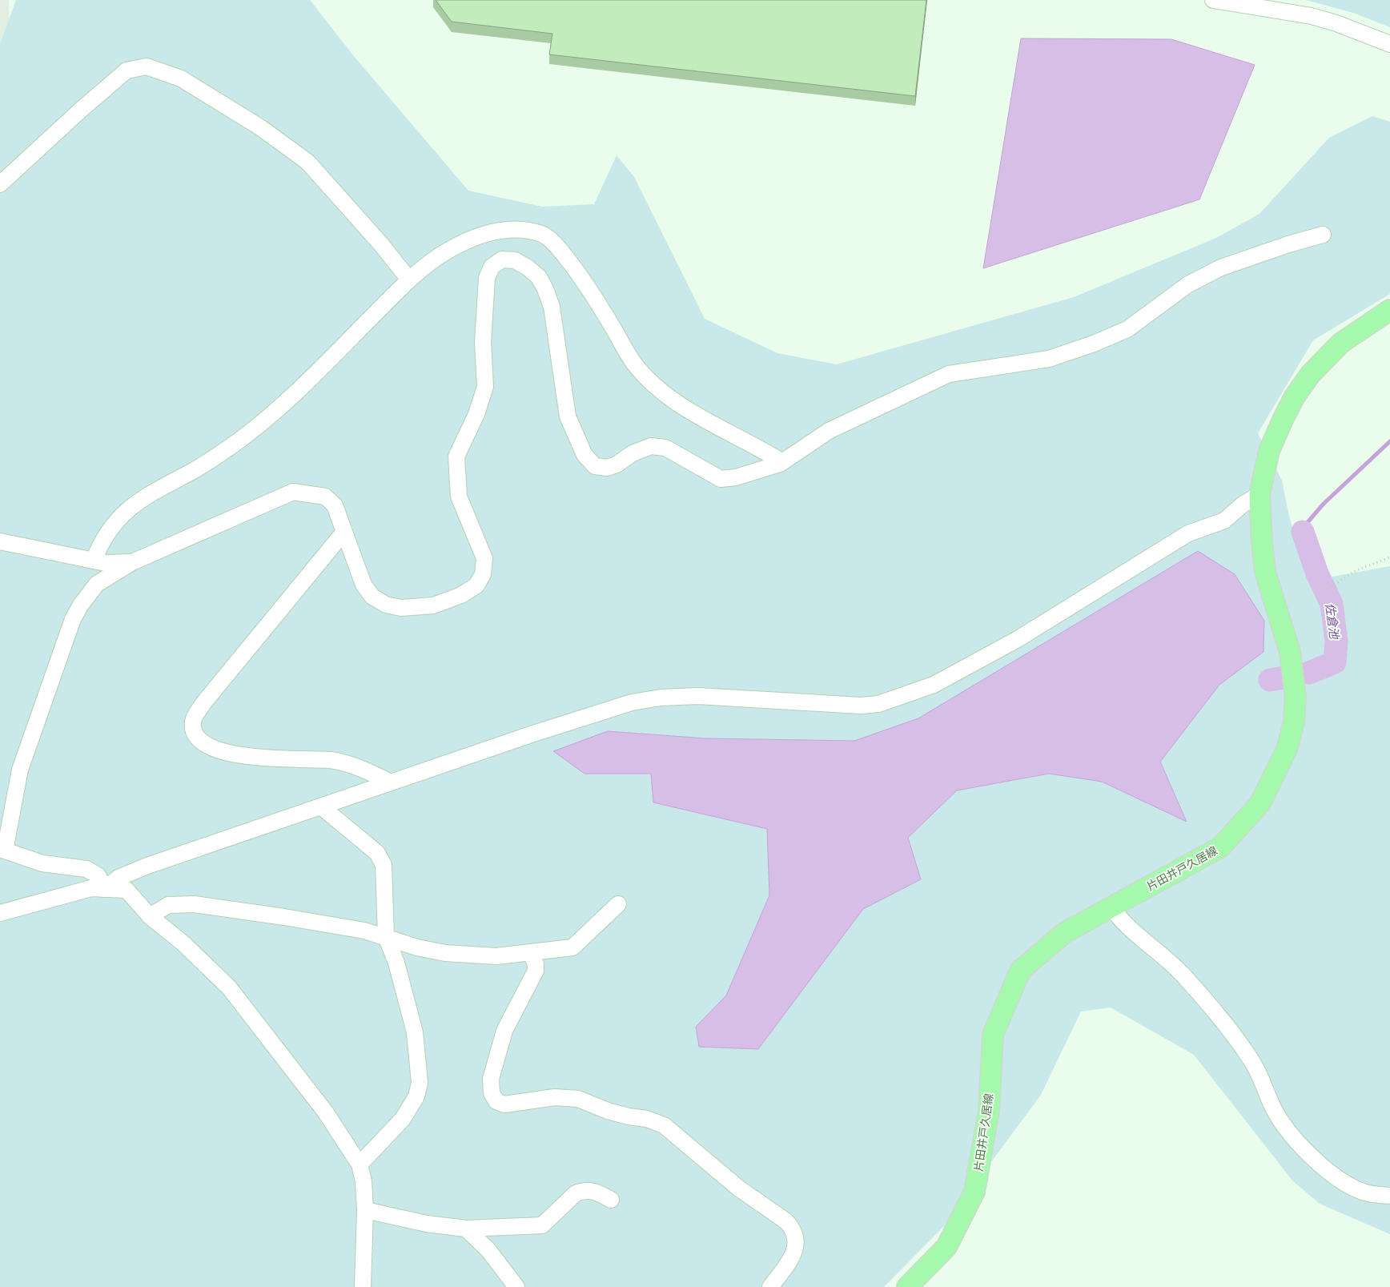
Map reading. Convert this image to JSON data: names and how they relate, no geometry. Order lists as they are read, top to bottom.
{
  "streets": {
    "main road": ["片田井戸久居線"]
  },
  "water": ["佐倉池"]
}
